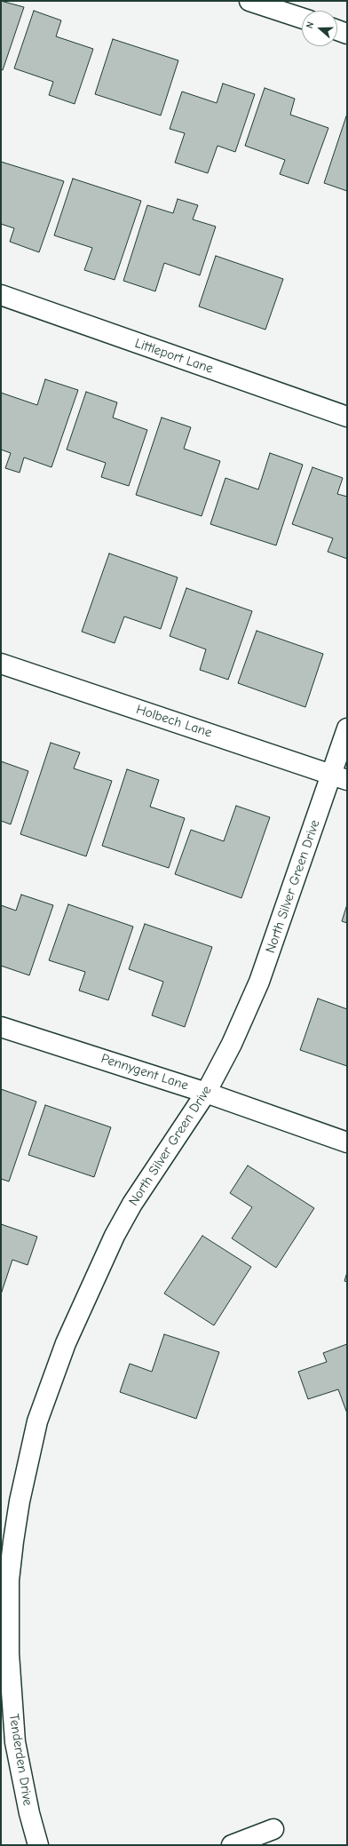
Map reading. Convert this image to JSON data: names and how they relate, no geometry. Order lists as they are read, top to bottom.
{
  "streets": {
    "street": [
      "Littleport Lane",
      "Holbech Lane",
      "North Silver Green Drive",
      "Pennygent Lane",
      "Tenderden Drive"
    ]
  },
  "crossings": [
    ["Holbech Lane", "North Silver Green Drive"],
    ["North Silver Green Drive", "Pennygent Lane"],
    ["North Silver Green Drive", "Tenderden Drive"]
  ],
  "north": "left"
}
